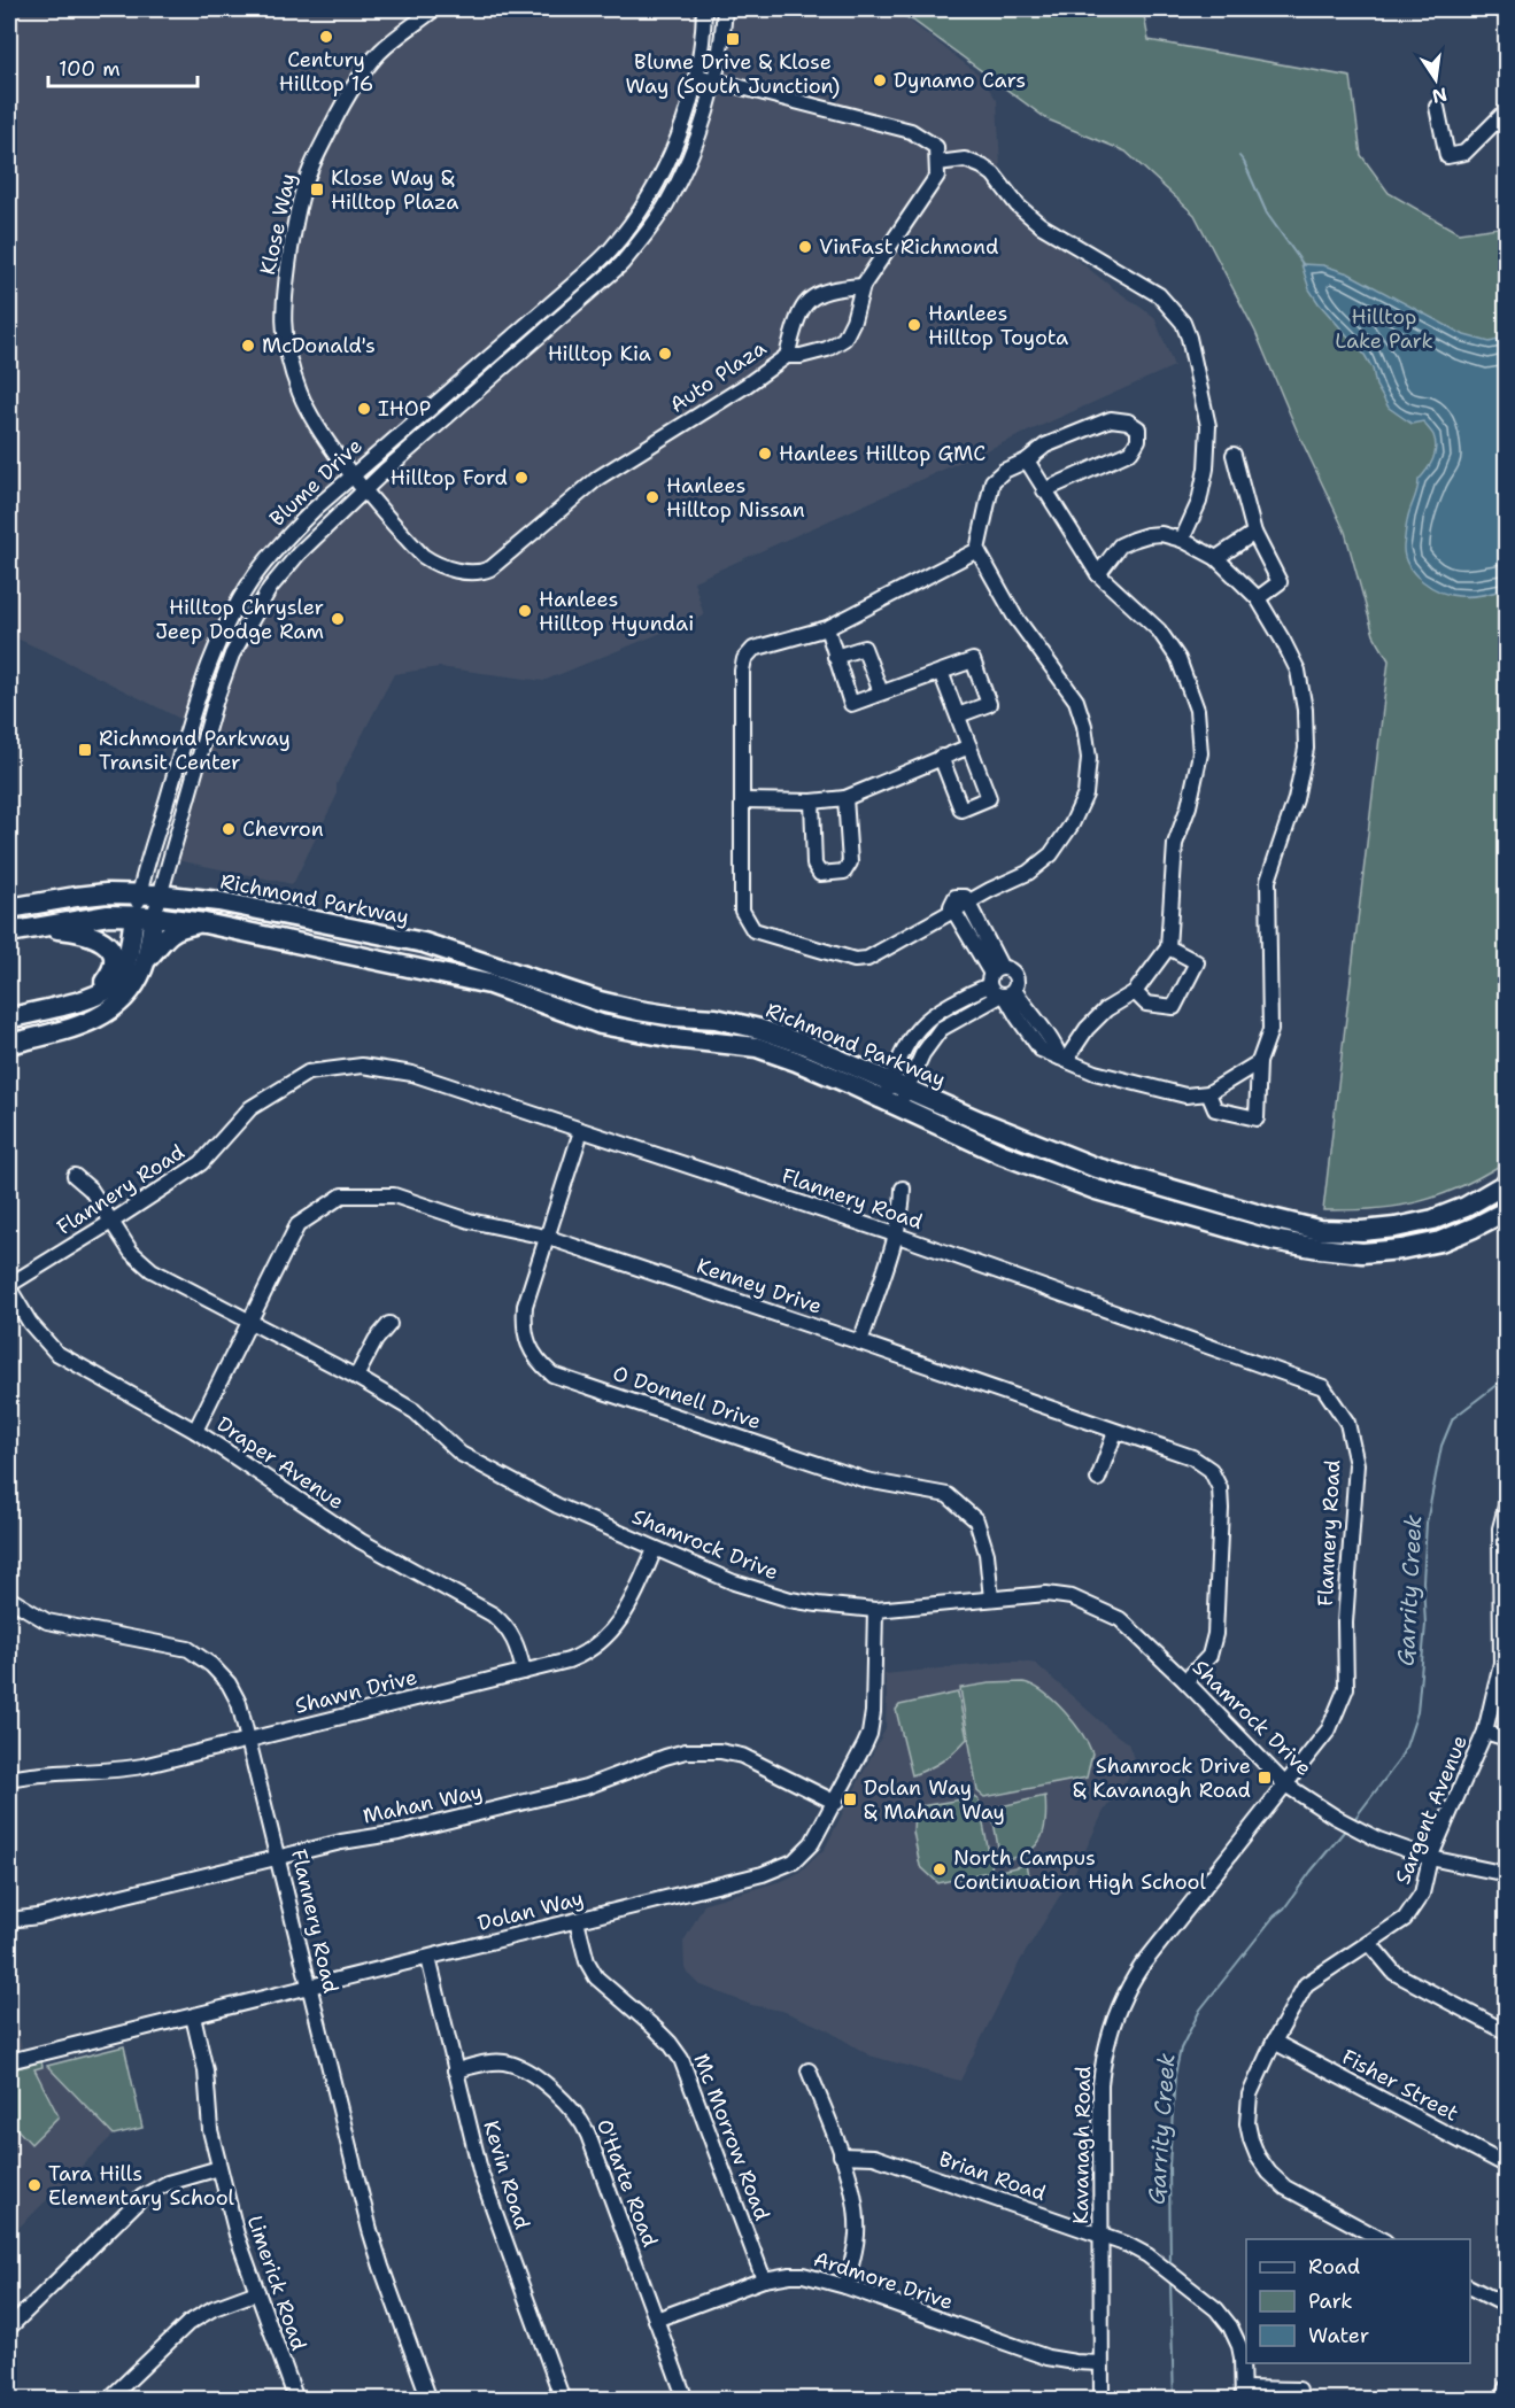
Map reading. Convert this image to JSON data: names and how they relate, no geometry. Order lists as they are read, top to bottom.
{
  "streets": {
    "highway": ["Richmond Parkway"],
    "street": [
      "Klose Way",
      "Auto Plaza",
      "Blume Drive",
      "Flannery Road",
      "Kenney Drive",
      "O Donnell Drive",
      "Draper Avenue",
      "Shamrock Drive",
      "Shawn Drive",
      "Mahan Way",
      "Sargent Avenue",
      "Dolan Way",
      "Fisher Street",
      "Mc Morrow Road",
      "Kavanagh Road",
      "Kevin Road",
      "Brian Road",
      "O'Harte Road",
      "Ardmore Drive",
      "Limerick Road"
    ]
  },
  "crossings": [
    ["Klose Way", "Auto Plaza"],
    ["Klose Way", "Blume Drive"],
    ["Auto Plaza", "Blume Drive"],
    ["Blume Drive", "Richmond Parkway"],
    ["Flannery Road", "O Donnell Drive"],
    ["Flannery Road", "Draper Avenue"],
    ["Flannery Road", "Shamrock Drive"],
    ["Flannery Road", "Shawn Drive"],
    ["Flannery Road", "Mahan Way"],
    ["Flannery Road", "Dolan Way"],
    ["Flannery Road", "Kavanagh Road"],
    ["Kenney Drive", "O Donnell Drive"],
    ["Kenney Drive", "Draper Avenue"],
    ["Kenney Drive", "Shamrock Drive"],
    ["O Donnell Drive", "Shamrock Drive"],
    ["Draper Avenue", "Shawn Drive"],
    ["Shamrock Drive", "Shawn Drive"],
    ["Shamrock Drive", "Sargent Avenue"],
    ["Shamrock Drive", "Dolan Way"],
    ["Shamrock Drive", "Kavanagh Road"],
    ["Mahan Way", "Dolan Way"],
    ["Sargent Avenue", "Fisher Street"],
    ["Dolan Way", "Mc Morrow Road"],
    ["Dolan Way", "Kevin Road"],
    ["Dolan Way", "Limerick Road"],
    ["Mc Morrow Road", "Ardmore Drive"],
    ["Kavanagh Road", "Brian Road"],
    ["Kavanagh Road", "Ardmore Drive"],
    ["Kevin Road", "O'Harte Road"],
    ["O'Harte Road", "Ardmore Drive"]
  ],
  "water": ["Garrity Creek"],
  "parks": ["Hilltop Lake Park"],
  "places": {
    "other": [
      "Century Hilltop 16",
      "Dynamo Cars",
      "VinFast Richmond",
      "Hanlees Hilltop Toyota",
      "McDonald's",
      "Hilltop Kia",
      "IHOP",
      "Hanlees Hilltop GMC",
      "Hilltop Ford",
      "Hanlees Hilltop Nissan",
      "Hanlees Hilltop Hyundai",
      "Hilltop Chrysler Jeep Dodge Ram",
      "Chevron",
      "North Campus Continuation High School",
      "Tara Hills Elementary School"
    ],
    "transit": [
      "Blume Drive & Klose Way (South Junction)",
      "Klose Way & Hilltop Plaza",
      "Richmond Parkway Transit Center",
      "Shamrock Drive & Kavanagh Road",
      "Dolan Way & Mahan Way"
    ]
  },
  "legend": ["Road", "Park", "Water"],
  "scale_bar": "100 m",
  "north": "bottom"
}
